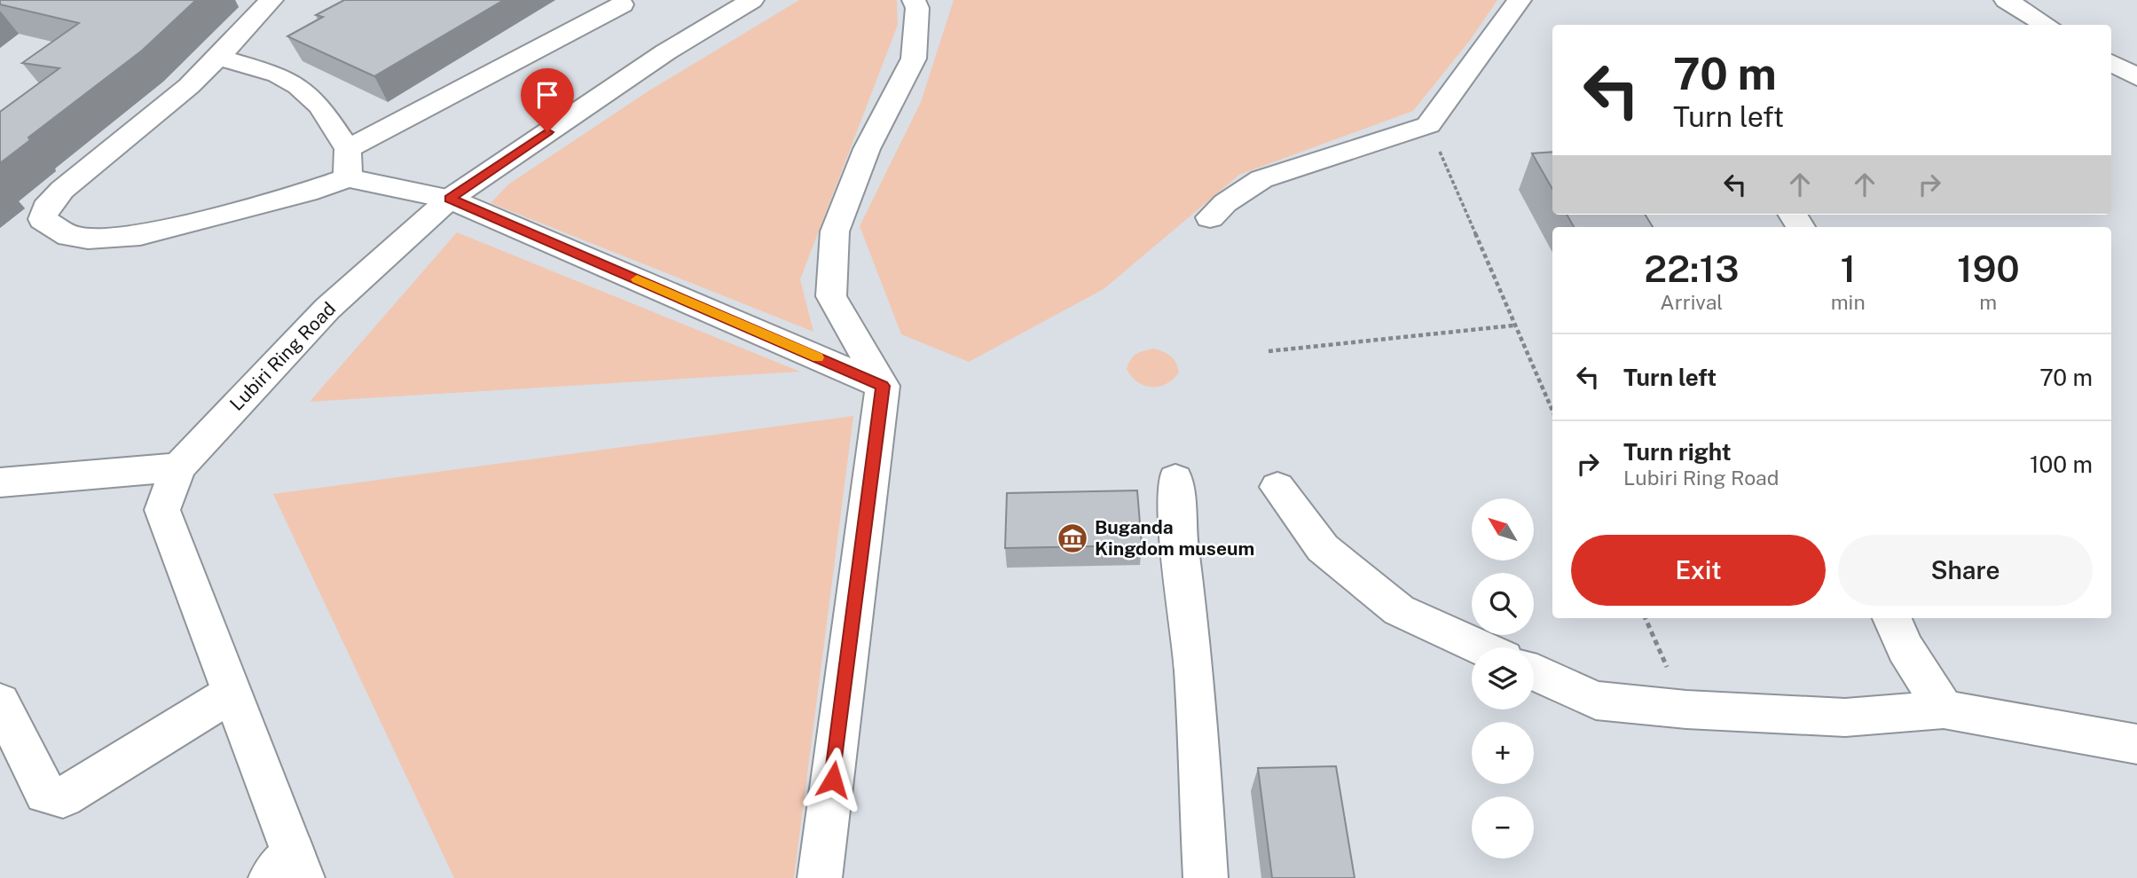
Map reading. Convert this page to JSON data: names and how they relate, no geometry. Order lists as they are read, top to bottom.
{
  "streets": {
    "street": ["Lubiri Ring Road"]
  },
  "places": {
    "museum": ["Buganda Kingdom museum"]
  },
  "north": "top left",
  "page": {
    "turn": ["70 m", "Turn left"],
    "eta": [
      "22:13",
      "Arrival",
      "1",
      "min",
      "190",
      "m"
    ],
    "list": [
      {
        "name": "Turn left",
        "value": "70 m"
      },
      {
        "name": "Turn right",
        "note": "Lubiri Ring Road",
        "value": "100 m"
      }
    ],
    "map_buttons": ["+", "−"],
    "buttons": ["Exit", "Share"]
  }
}
